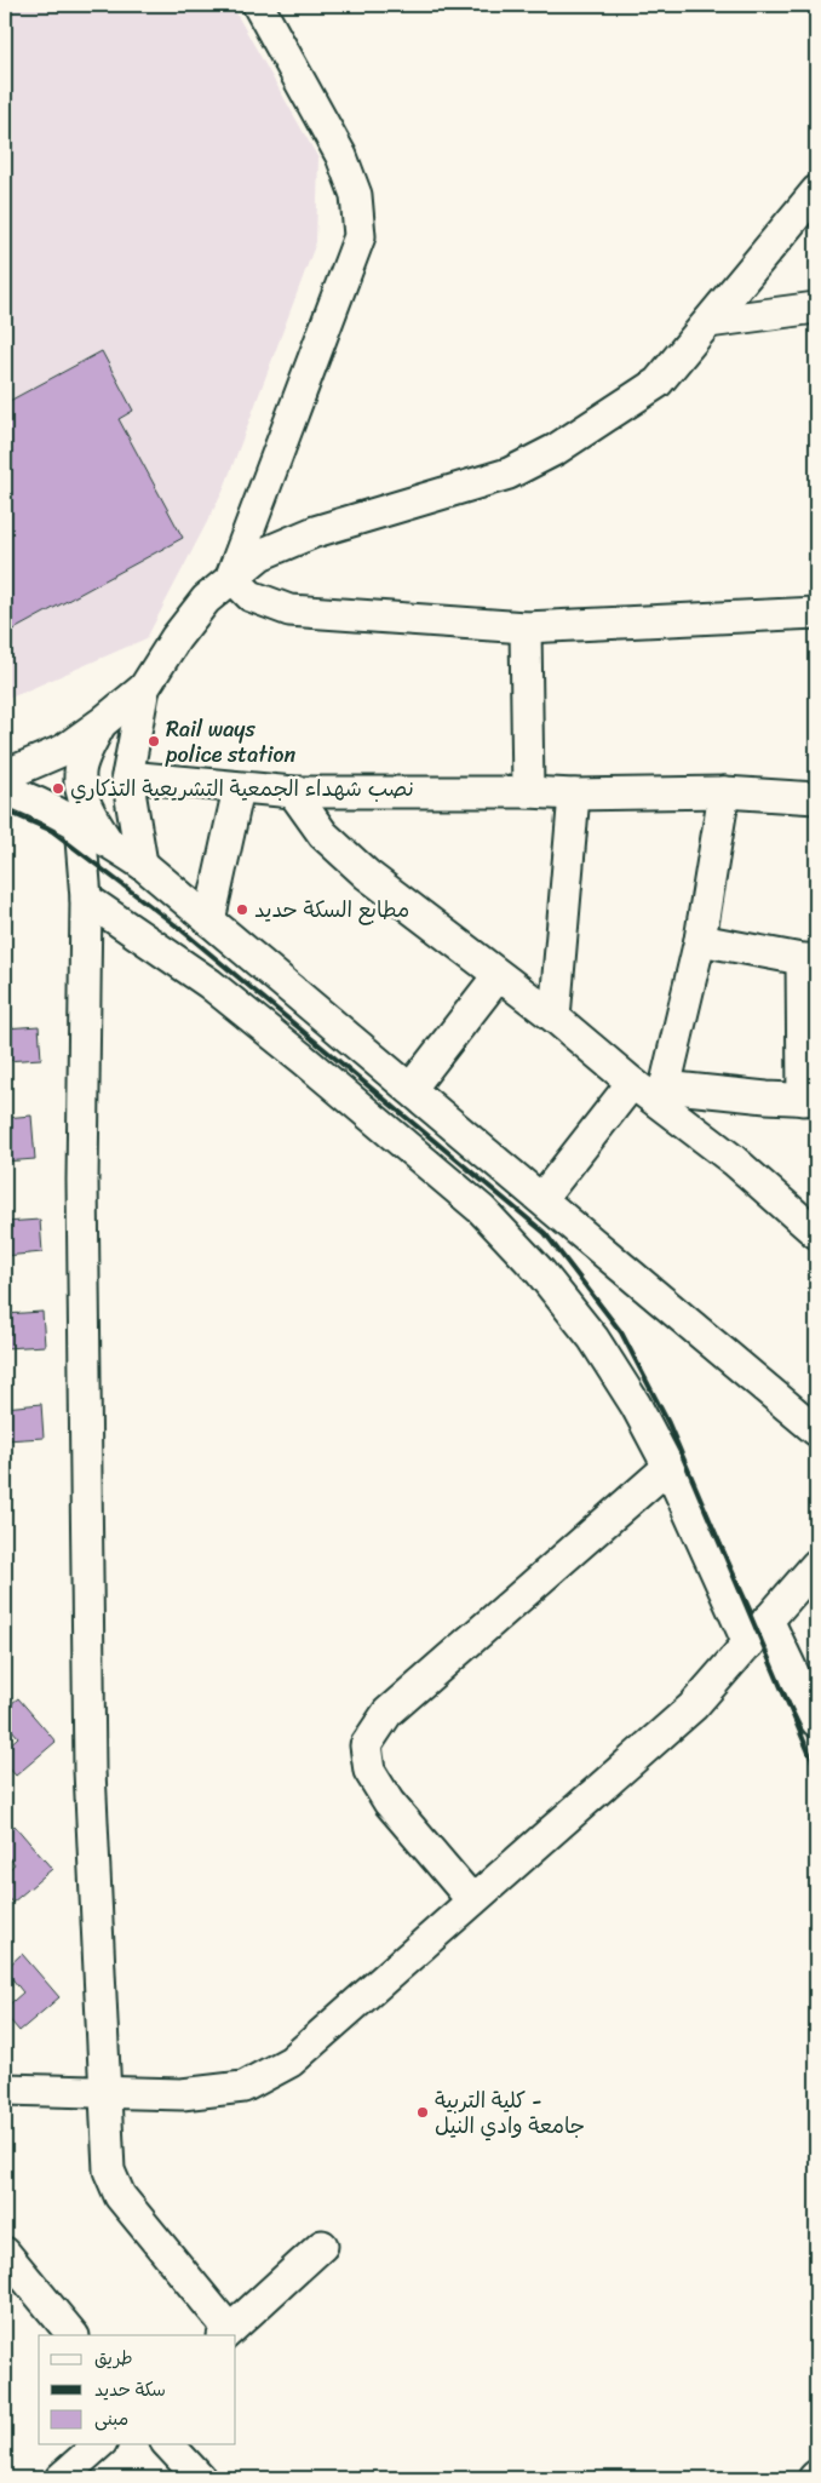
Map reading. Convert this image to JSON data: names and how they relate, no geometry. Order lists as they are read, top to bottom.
{
  "places": [
    "Rail ways police station",
    "نصب شهداء الجمعية التشريعية التذكاري",
    "مطابع السكة حديد",
    "كلية التربية - جامعة وادي النيل"
  ],
  "legend": ["طريق", "سكة حديد", "مبنى"]
}
